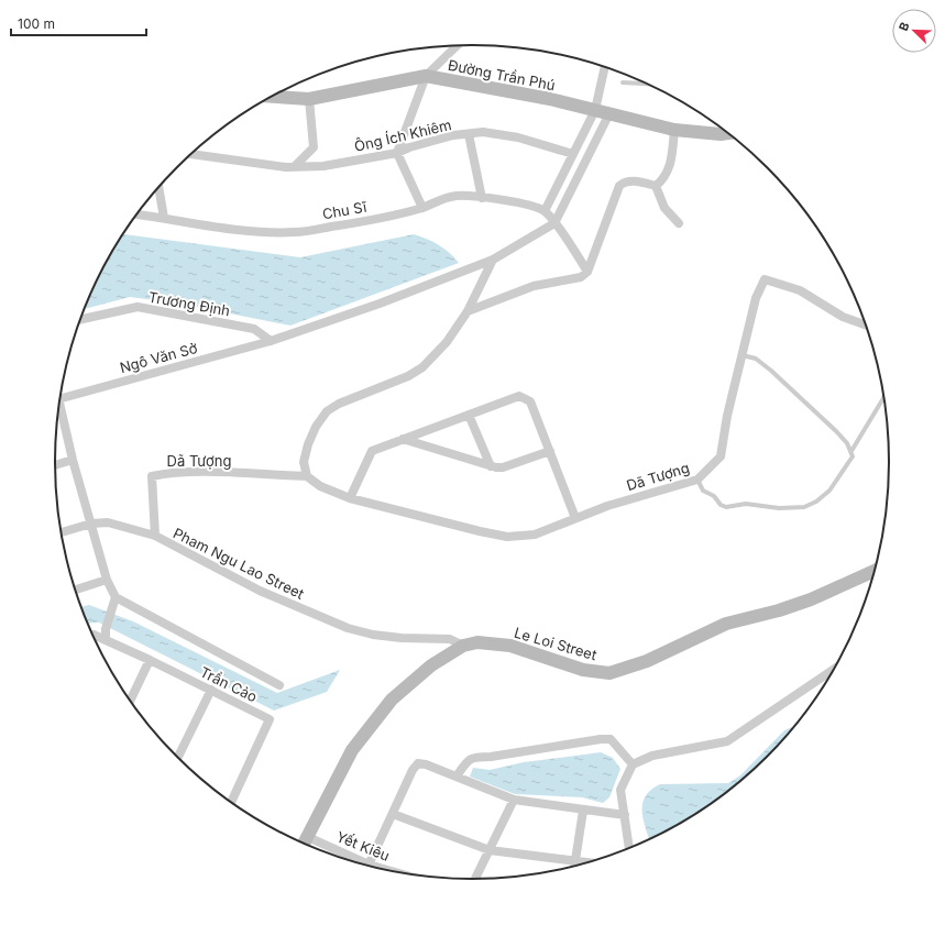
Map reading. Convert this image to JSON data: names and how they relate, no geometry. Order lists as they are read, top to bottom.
{
  "streets": {
    "street": [
      "Đường Trần Phú",
      "Ông Ích Khiêm",
      "Chu Sĩ",
      "Trương Định",
      "Ngô Văn Sở",
      "Dã Tượng",
      "Pham Ngu Lao Street",
      "Le Loi Street",
      "Trần Cảo",
      "Yết Kiêu"
    ]
  },
  "crossings": [
    ["Trương Định", "Ngô Văn Sở"],
    ["Dã Tượng", "Pham Ngu Lao Street"],
    ["Pham Ngu Lao Street", "Le Loi Street"],
    ["Le Loi Street", "Yết Kiêu"]
  ],
  "scale_bar": "100 m",
  "north": "top left"
}
